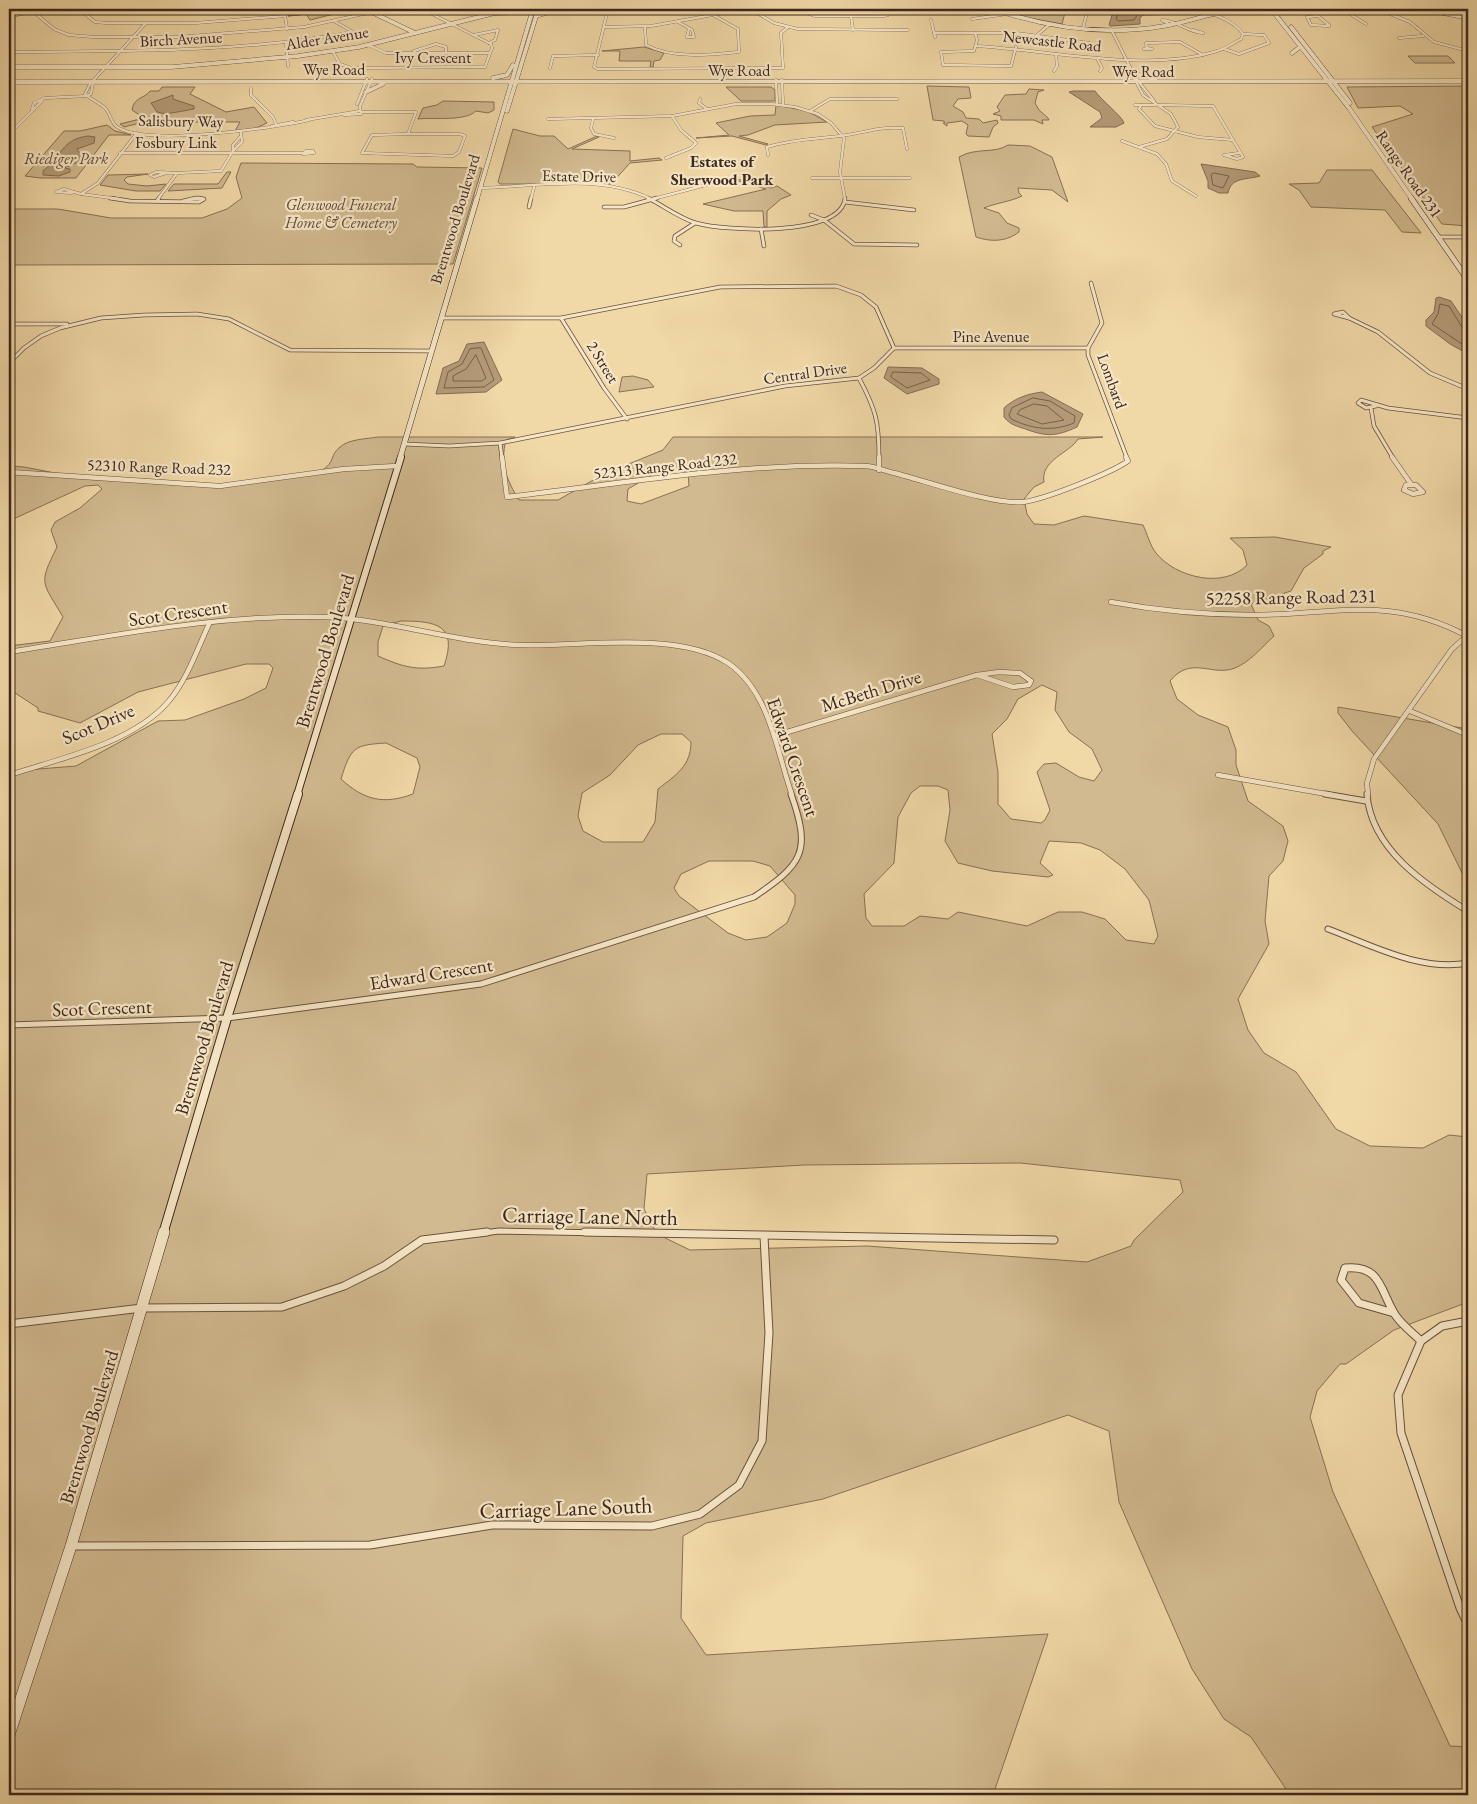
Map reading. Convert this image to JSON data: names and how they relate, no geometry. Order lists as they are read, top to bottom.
{
  "streets": {
    "main road": [
      "Alder Avenue",
      "Wye Road",
      "Range Road 231",
      "Brentwood Boulevard"
    ],
    "street": [
      "Birch Avenue",
      "Newcastle Road",
      "Ivy Crescent",
      "Salisbury Way",
      "Fosbury Link",
      "Estate Drive",
      "Pine Avenue",
      "2 Street",
      "Central Drive",
      "Lombard",
      "52313 Range Road 232",
      "52310 Range Road 232",
      "52258 Range Road 231",
      "Scot Crescent",
      "McBeth Drive",
      "Scot Drive",
      "Edward Crescent",
      "Carriage Lane North",
      "Carriage Lane South"
    ]
  },
  "crossings": [
    ["Alder Avenue", "Ivy Crescent"],
    ["Alder Avenue", "Brentwood Boulevard"],
    ["Wye Road", "Range Road 231"],
    ["Wye Road", "Brentwood Boulevard"],
    ["Estate Drive", "Brentwood Boulevard"],
    ["Brentwood Boulevard", "Central Drive"],
    ["Brentwood Boulevard", "52310 Range Road 232"],
    ["Brentwood Boulevard", "Scot Crescent"],
    ["Brentwood Boulevard", "Edward Crescent"],
    ["Brentwood Boulevard", "Carriage Lane North"],
    ["Brentwood Boulevard", "Carriage Lane South"],
    ["Pine Avenue", "Central Drive"],
    ["Pine Avenue", "Lombard"],
    ["2 Street", "Central Drive"],
    ["Central Drive", "52313 Range Road 232"],
    ["Lombard", "52313 Range Road 232"],
    ["Scot Crescent", "Scot Drive"],
    ["Scot Crescent", "Edward Crescent"],
    ["McBeth Drive", "Edward Crescent"],
    ["Carriage Lane North", "Carriage Lane South"]
  ],
  "districts": ["Estates of Sherwood Park"],
  "parks": ["Riediger Park", "Glenwood Funeral Home & Cemetery"]
}
